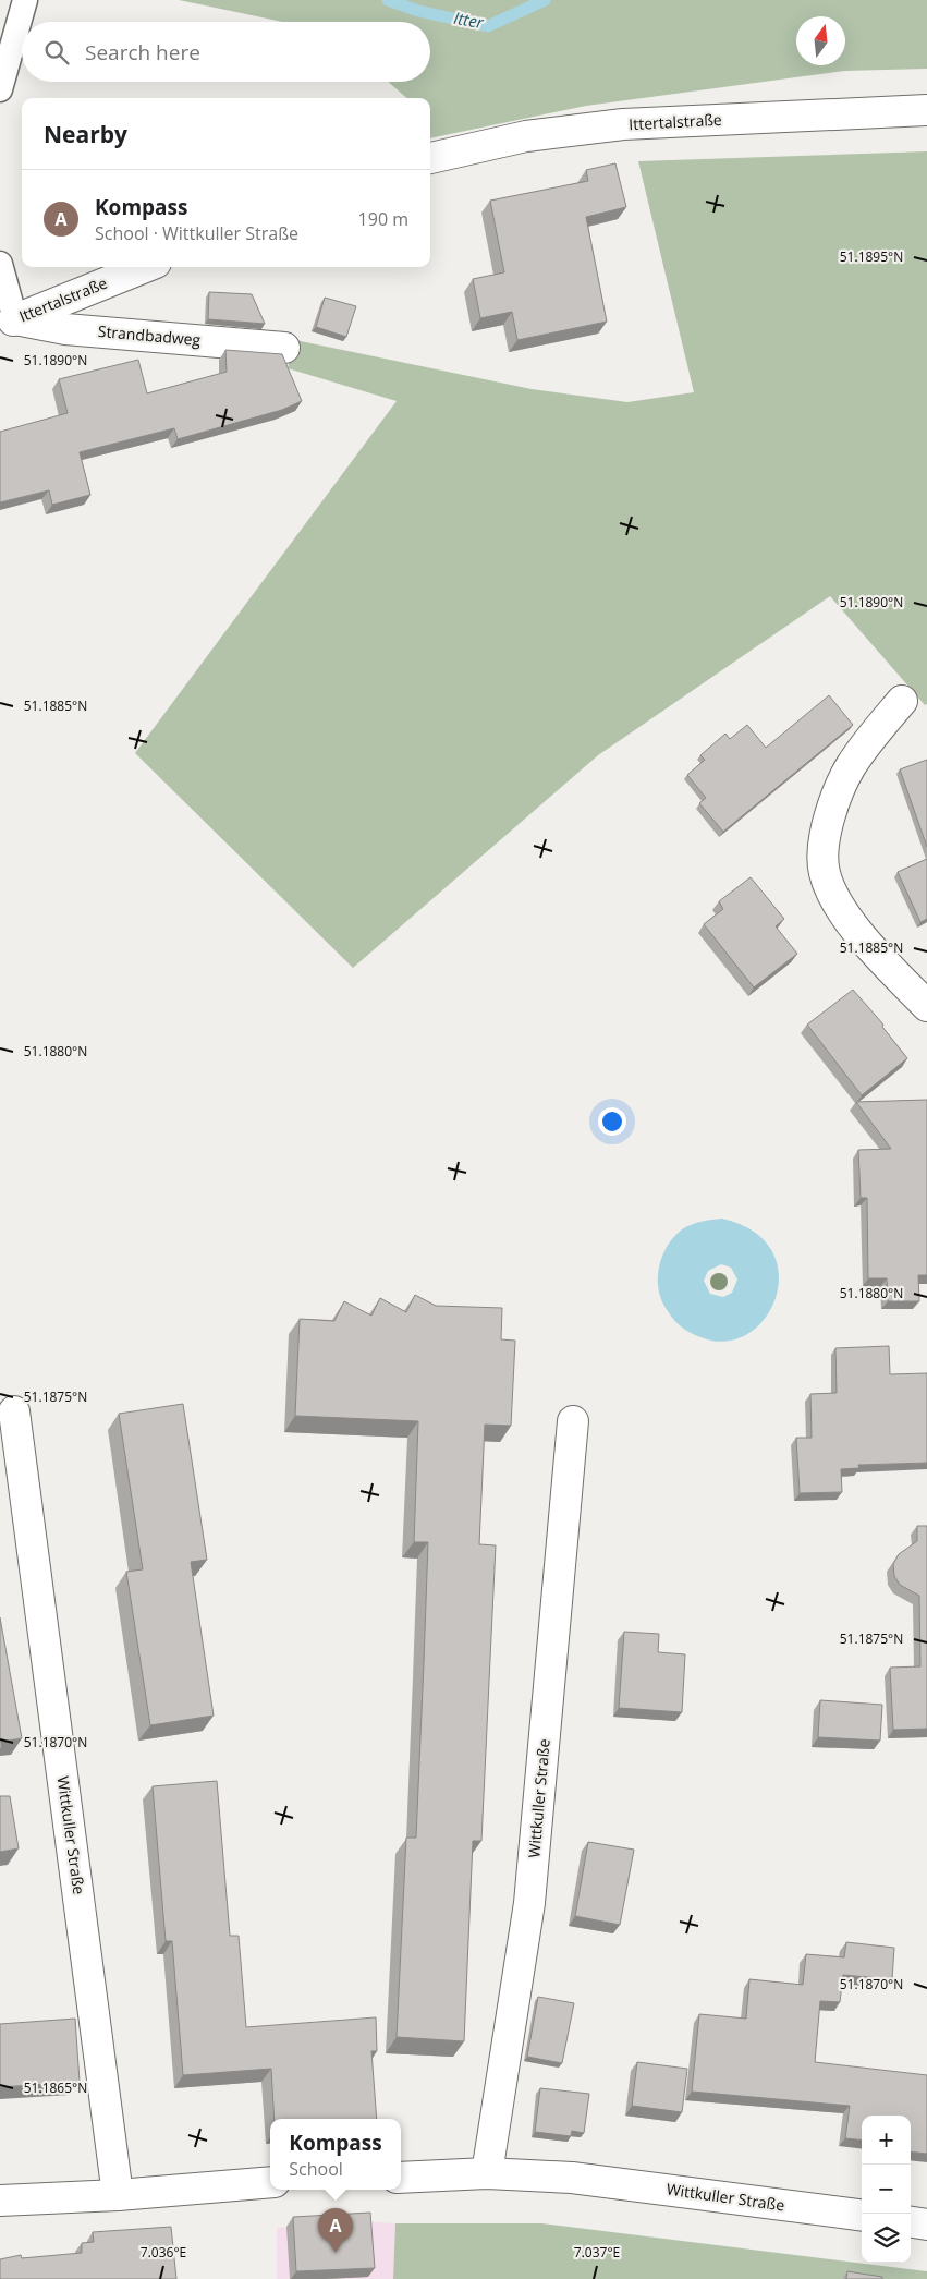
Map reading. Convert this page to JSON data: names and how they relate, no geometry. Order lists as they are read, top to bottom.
{
  "streets": {
    "street": ["Ittertalstraße", "Strandbadweg", "Wittkuller Straße"]
  },
  "crossings": [
    ["Ittertalstraße", "Strandbadweg"]
  ],
  "water": ["Itter"],
  "north": "top",
  "page": {
    "search": "Search here",
    "heading": "Nearby",
    "list": [
      {
        "mark": "A",
        "name": "Kompass",
        "note": "School · Wittkuller Straße",
        "value": "190 m"
      }
    ],
    "map_buttons": ["+", "−"],
    "popup": ["Kompass", "School"],
    "pins": "A"
  },
  "coordinates": [
    "51.1895°N",
    "51.1890°N",
    "51.1885°N",
    "51.1880°N",
    "51.1875°N",
    "51.1870°N",
    "51.1865°N",
    "7.036°E",
    "7.037°E"
  ]
}
